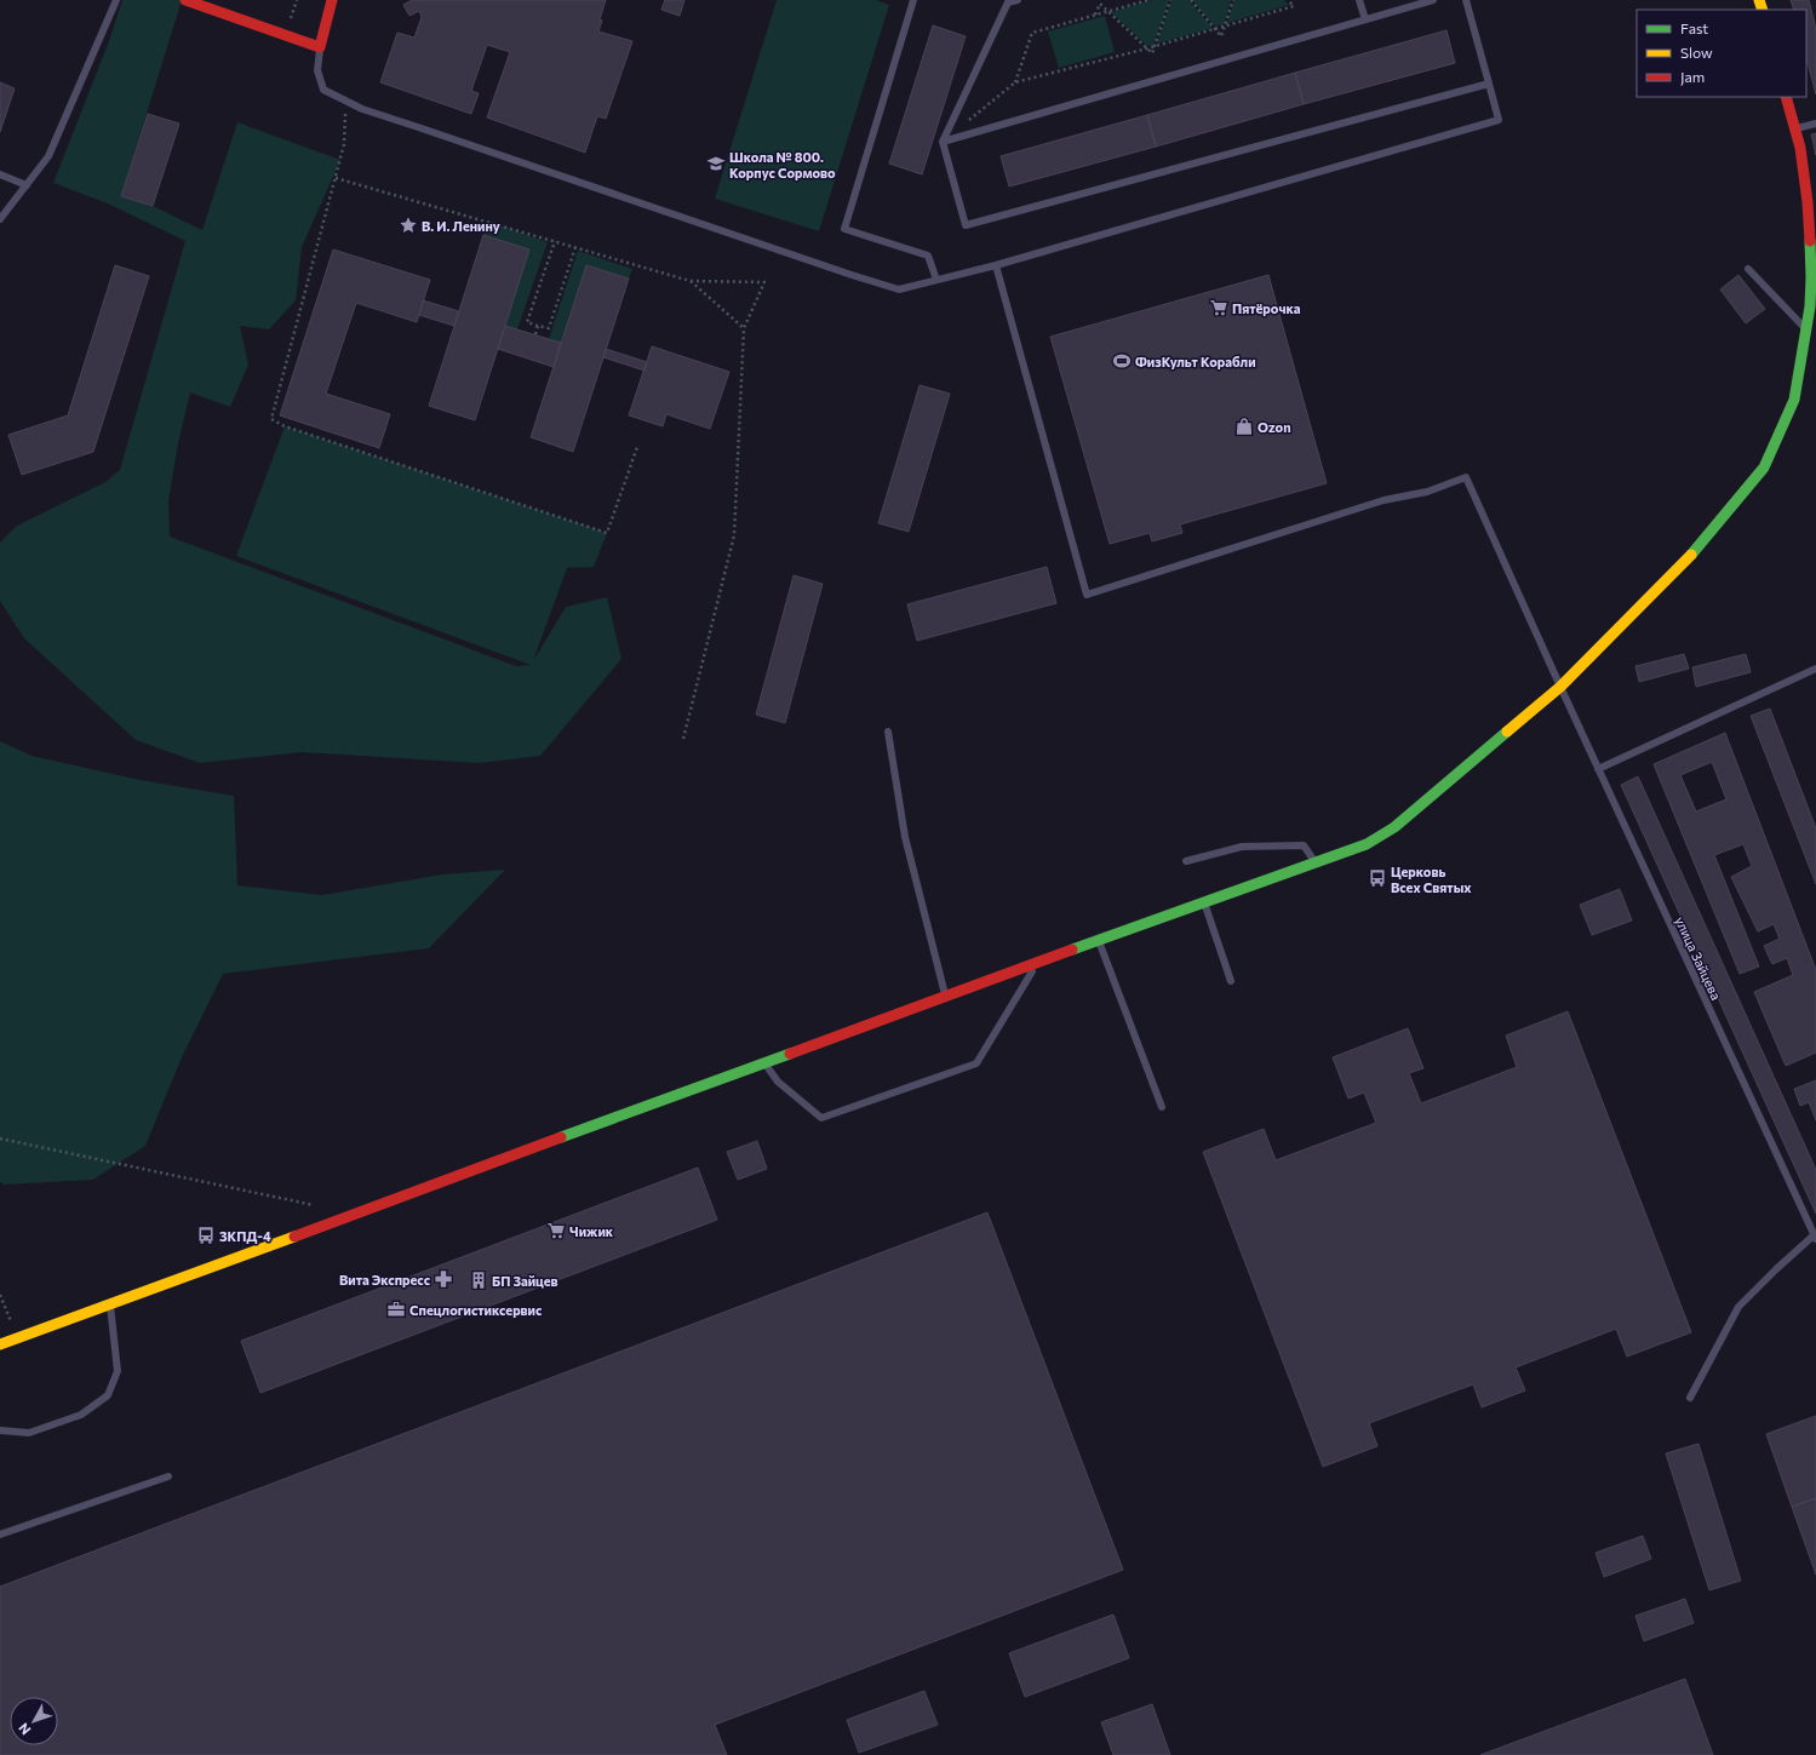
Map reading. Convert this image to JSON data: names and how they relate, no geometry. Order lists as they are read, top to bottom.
{
  "streets": {
    "lane": ["улица Зайцева"]
  },
  "places": {
    "school or university": ["Школа № 800. Корпус Сормово"],
    "place": ["В. И. Ленину"],
    "supermarket": ["Пятёрочка", "Чижик"],
    "sports": ["ФизКульт Корабли"],
    "shop": ["Ozon"],
    "bus stop": ["Церковь Всех Святых", "ЗКПД-4"],
    "pharmacy": ["Вита Экспресс"],
    "building": ["БП Зайцев"],
    "office": ["Спецлогистиксервис"]
  },
  "legend": ["Fast", "Slow", "Jam"],
  "north": "bottom left"
}
